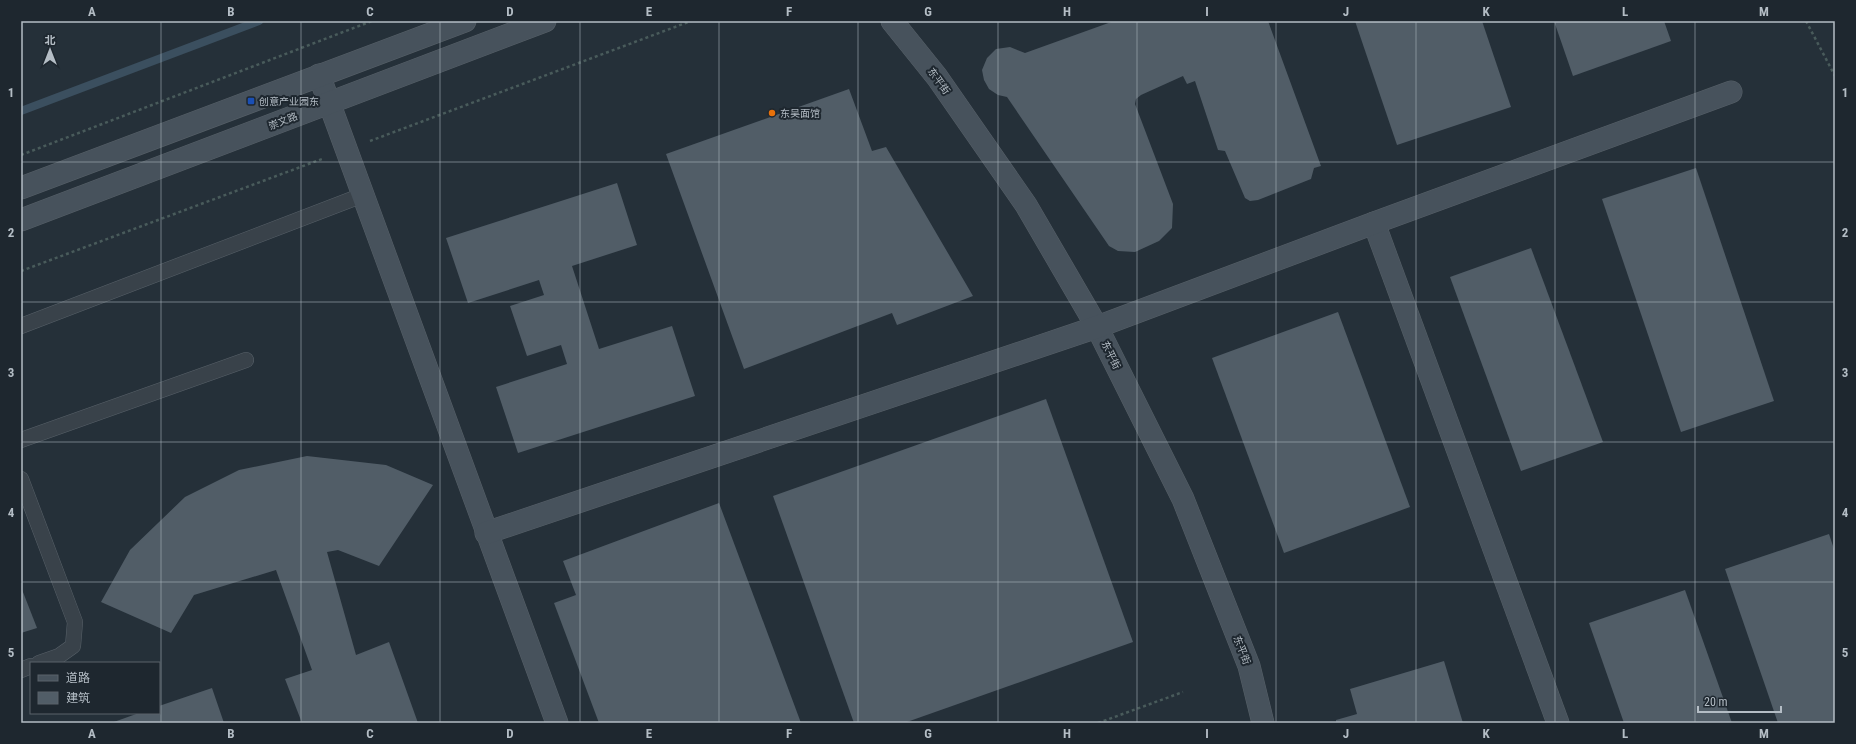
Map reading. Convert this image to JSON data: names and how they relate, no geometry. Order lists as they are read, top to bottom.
{
  "streets": {
    "street": ["东平街", "崇文路"]
  },
  "places": {
    "transit": ["创意产业园东"],
    "other": ["东吴面馆"]
  },
  "legend": ["道路", "建筑"],
  "scale_bar": "20 m",
  "north": "top",
  "grid": {
    "columns": [
      "A",
      "B",
      "C",
      "D",
      "E",
      "F",
      "G",
      "H",
      "I",
      "J",
      "K",
      "L",
      "M"
    ],
    "rows": [
      "1",
      "2",
      "3",
      "4",
      "5"
    ]
  }
}
